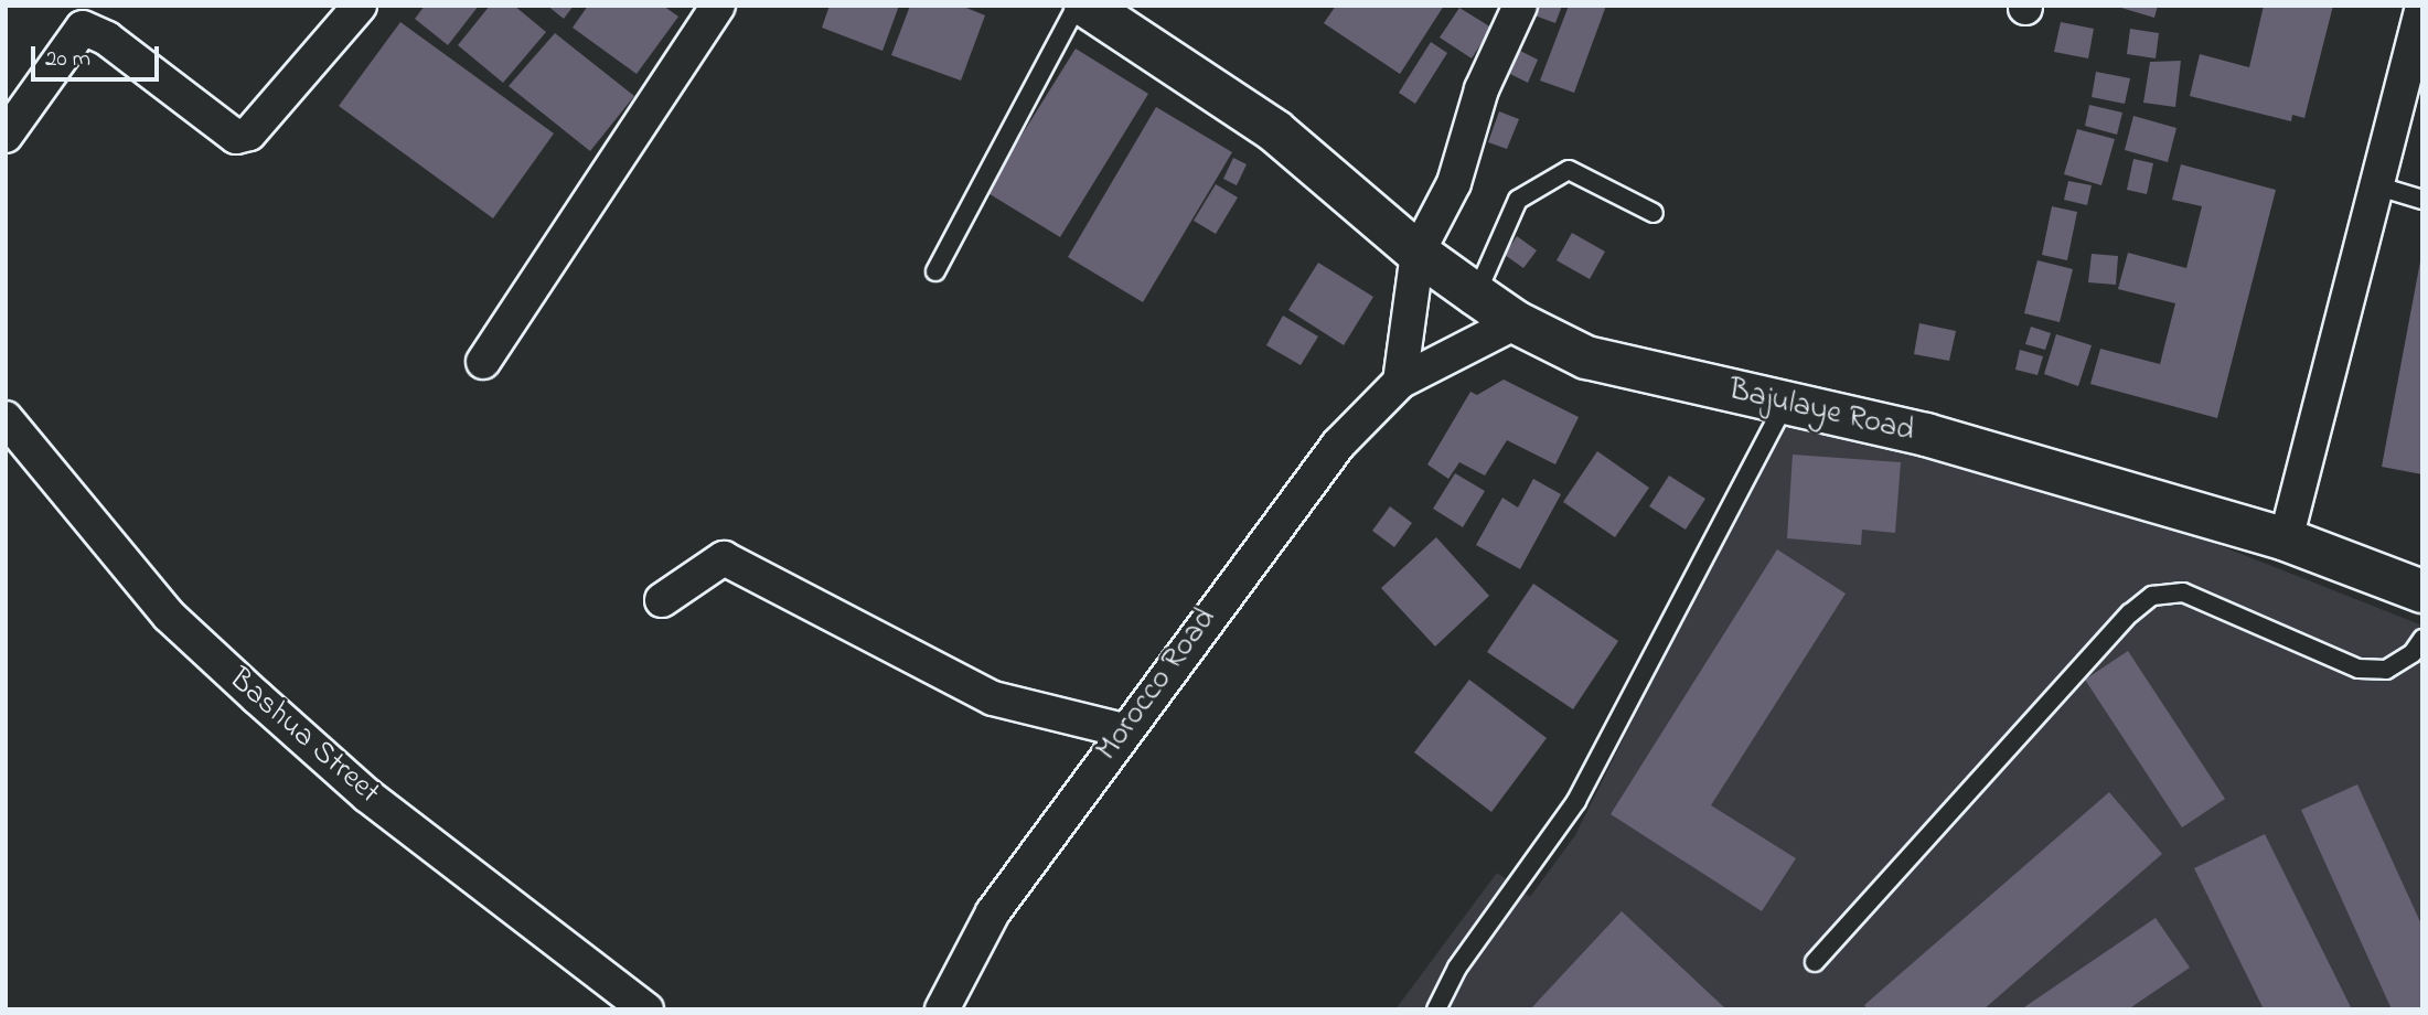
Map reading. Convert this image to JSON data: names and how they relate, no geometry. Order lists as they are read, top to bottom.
{
  "streets": {
    "street": ["Bajulaye Road", "Morocco Road", "Bashua Street"]
  },
  "crossings": [
    ["Bajulaye Road", "Morocco Road"]
  ],
  "scale_bar": "20 m"
}
